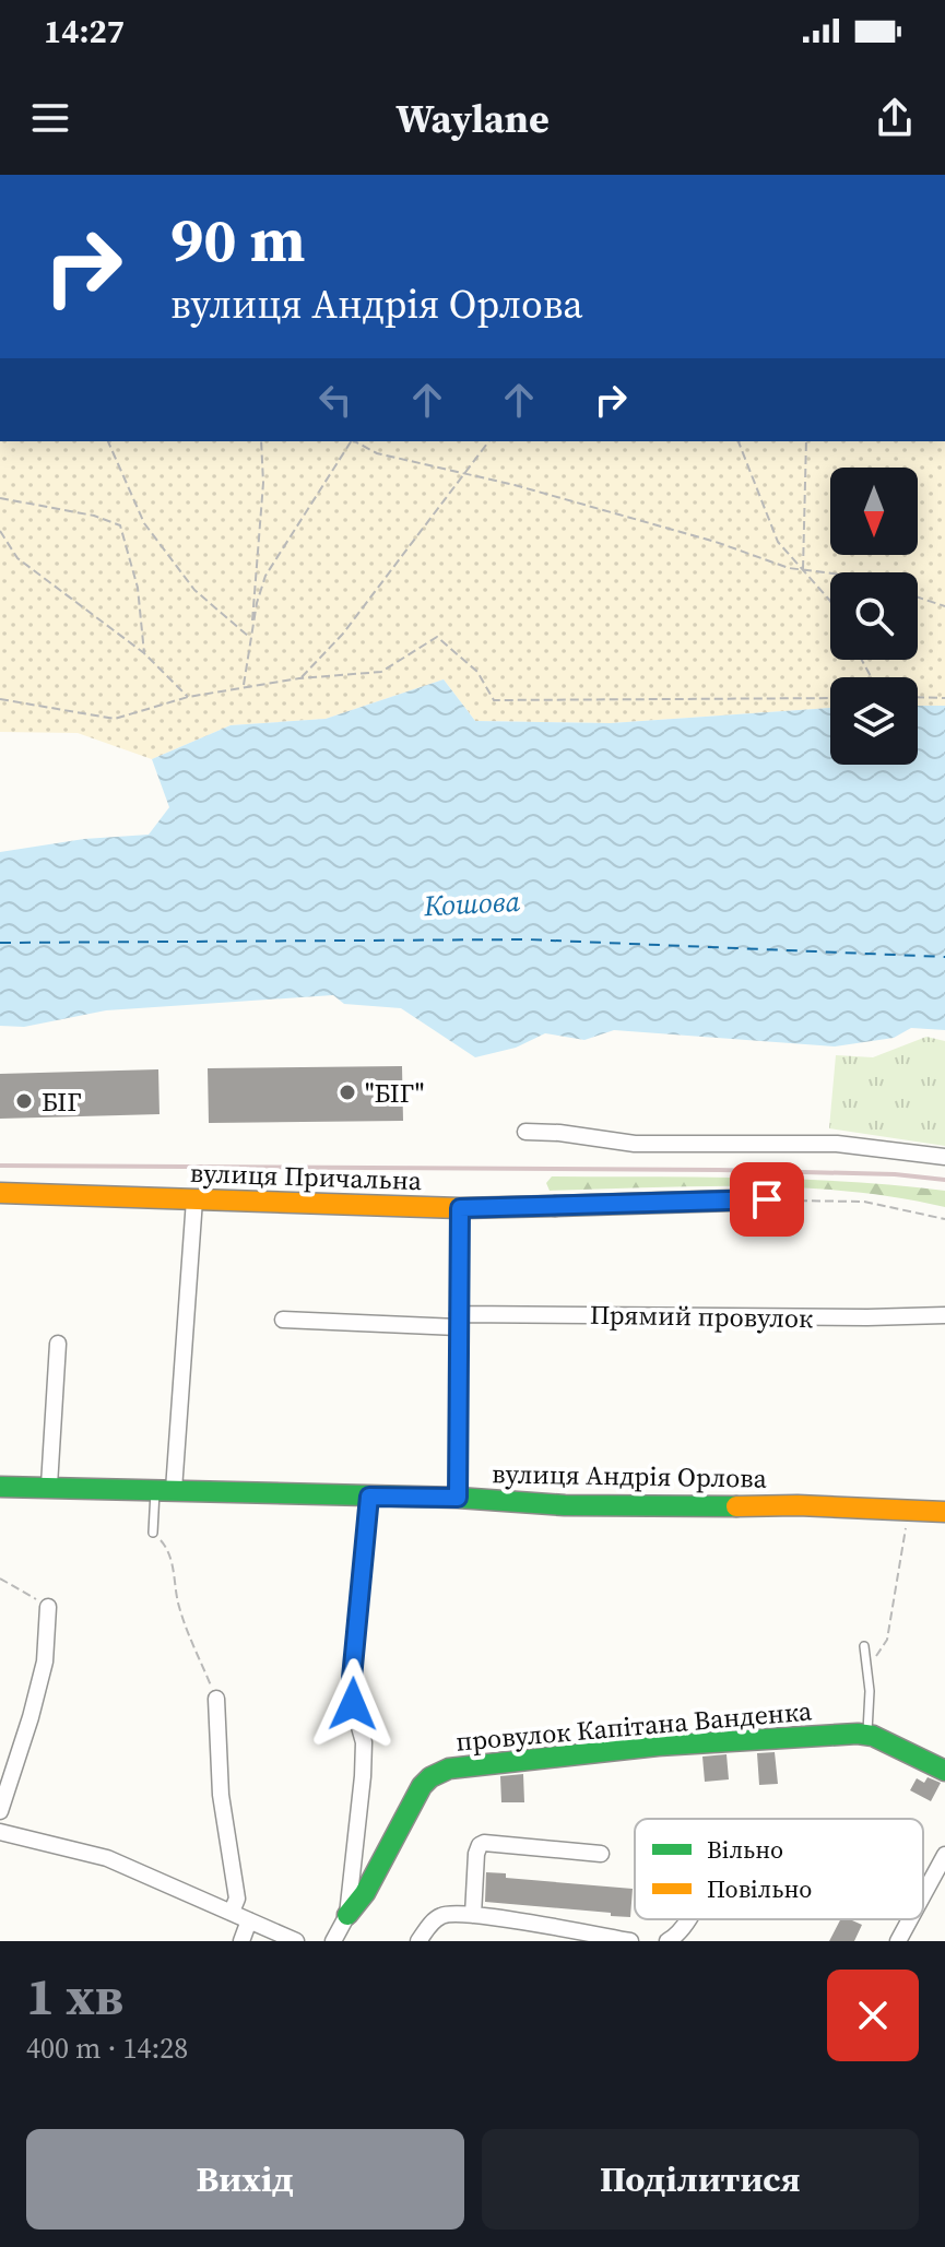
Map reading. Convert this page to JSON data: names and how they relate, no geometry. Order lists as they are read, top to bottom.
{
  "streets": {
    "street": [
      "вулиця Причальна",
      "Прямий провулок",
      "вулиця Андрія Орлова",
      "провулок Капітана Ванденка"
    ]
  },
  "water": ["Кошова"],
  "places": ["\"БІГ\"", "БІГ"],
  "legend": ["Вільно", "Повільно"],
  "north": "bottom",
  "page": {
    "status": "14:27",
    "header": "Waylane",
    "turn": ["90 m", "вулиця Андрія Орлова"],
    "heading": ["1 хв", "400 m · 14:28"],
    "buttons": ["Вихід", "Поділитися"]
  }
}
